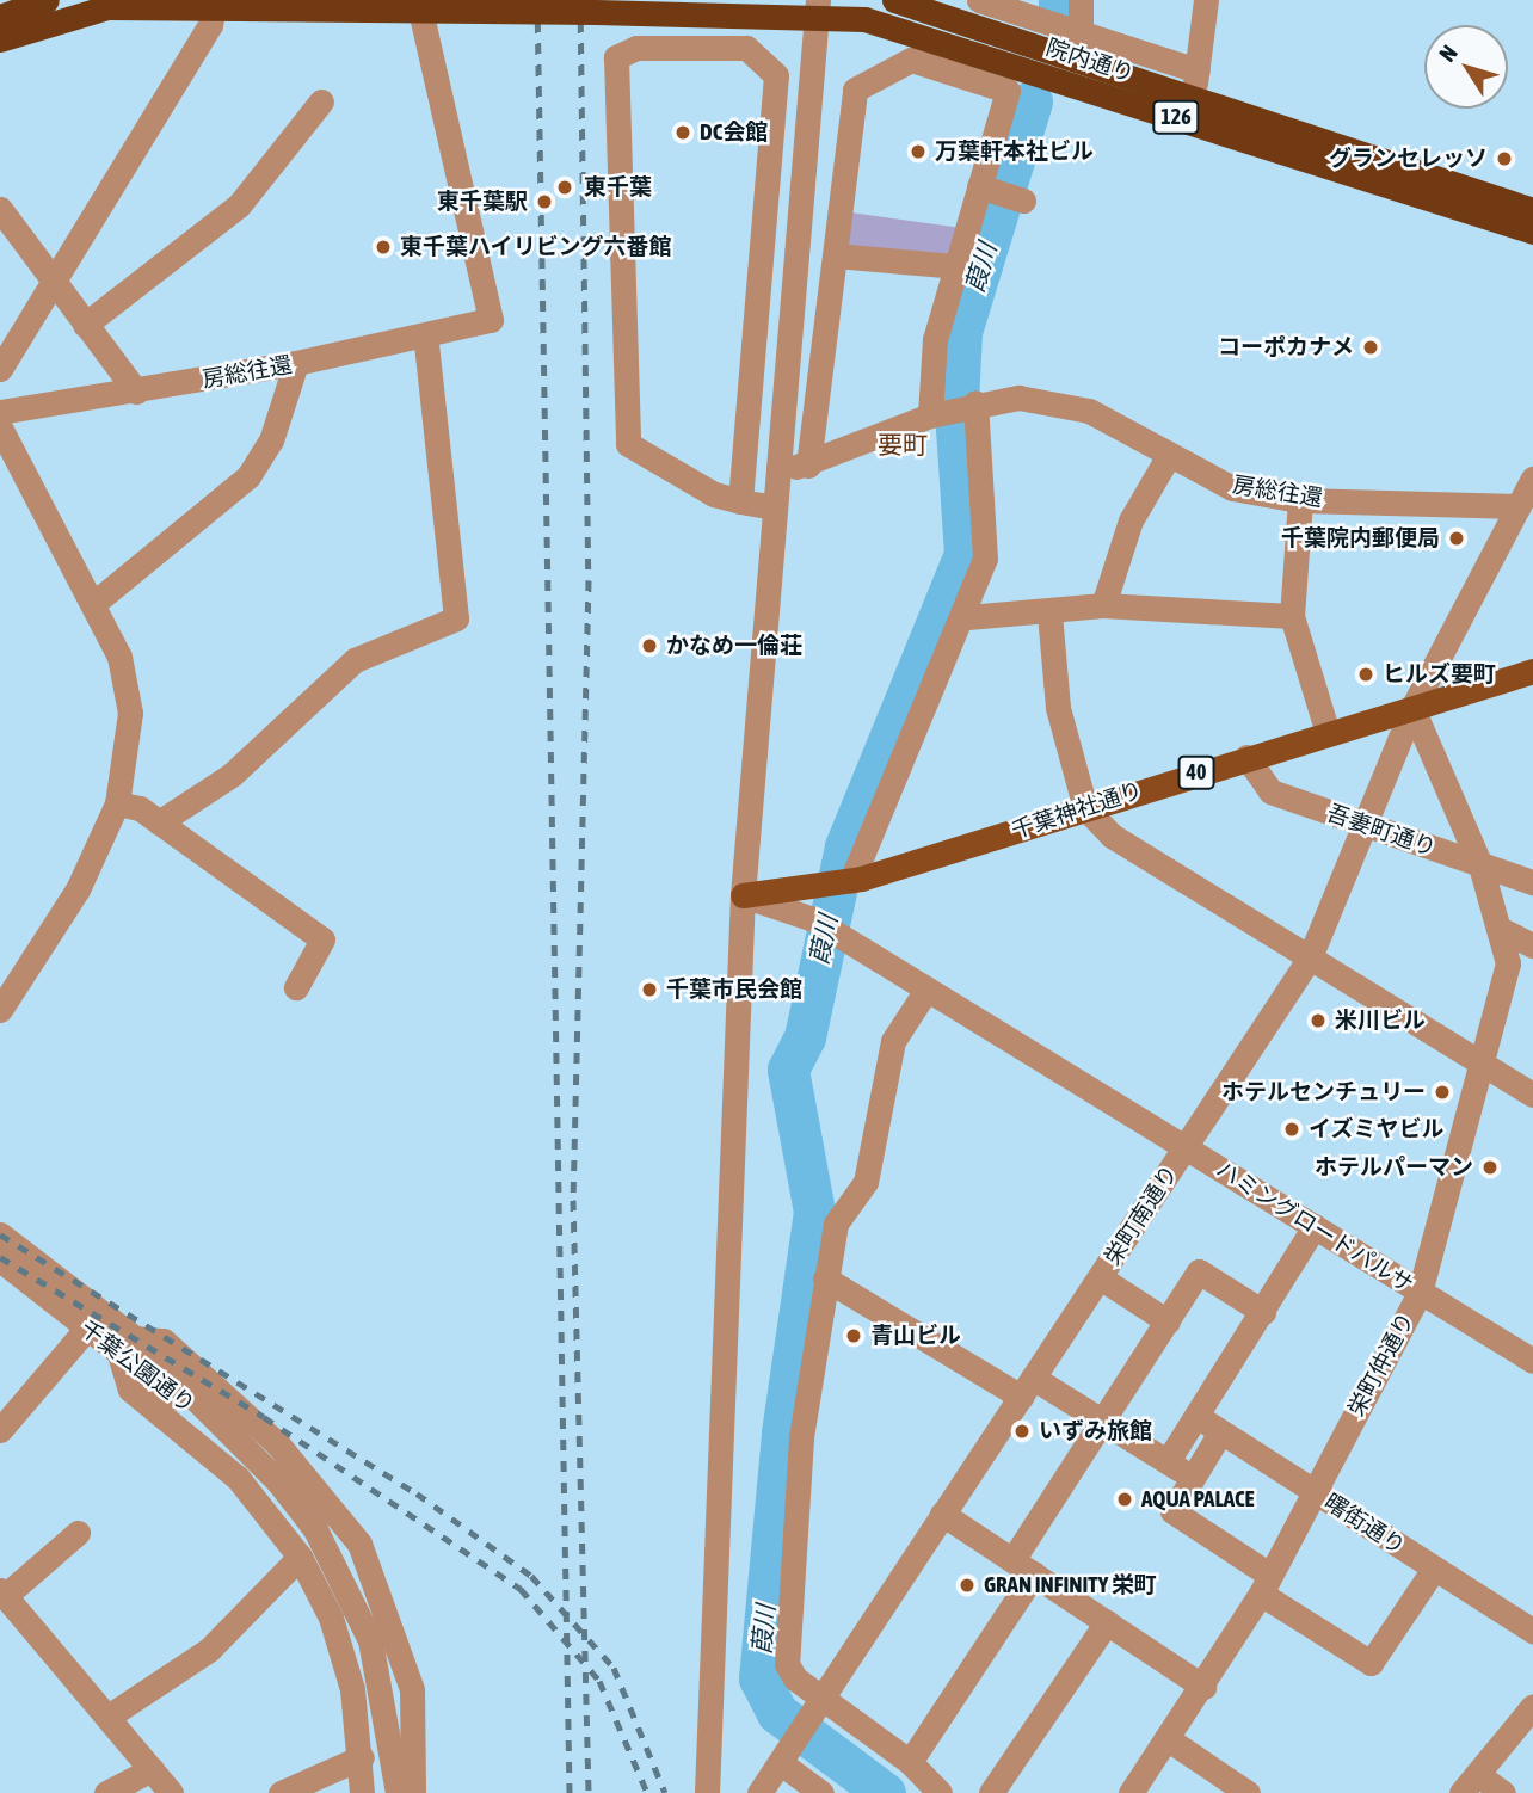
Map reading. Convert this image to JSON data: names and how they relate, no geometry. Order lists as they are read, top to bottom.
{
  "streets": {
    "highway": ["院内通り", "126"],
    "main road": ["40", "千葉神社通り"],
    "street": [
      "房総往還",
      "吾妻町通り",
      "栄町南通り",
      "ハミングロードパルサ",
      "栄町仲通り",
      "千葉公園通り",
      "曙街通り"
    ]
  },
  "crossings": [
    ["院内通り", "126"],
    ["房総往還", "栄町南通り"],
    ["40", "千葉神社通り"],
    ["40", "ハミングロードパルサ"],
    ["千葉神社通り", "吾妻町通り"],
    ["千葉神社通り", "栄町南通り"],
    ["千葉神社通り", "栄町仲通り"],
    ["吾妻町通り", "栄町南通り"],
    ["吾妻町通り", "栄町仲通り"],
    ["栄町南通り", "ハミングロードパルサ"],
    ["栄町南通り", "栄町仲通り"],
    ["ハミングロードパルサ", "栄町仲通り"],
    ["栄町仲通り", "曙街通り"]
  ],
  "districts": ["要町"],
  "water": ["葭川"],
  "places": [
    "DC会館",
    "万葉軒本社ビル",
    "グランセレッソ",
    "東千葉",
    "東千葉駅",
    "東千葉ハイリビング六番館",
    "コーポカナメ",
    "千葉院内郵便局",
    "かなめ一倫荘",
    "ヒルズ要町",
    "千葉市民会館",
    "米川ビル",
    "ホテルセンチュリー",
    "イズミヤビル",
    "ホテルパーマン",
    "青山ビル",
    "いずみ旅館",
    "AQUA PALACE",
    "GRAN INFINITY 栄町"
  ],
  "north": "top left"
}
